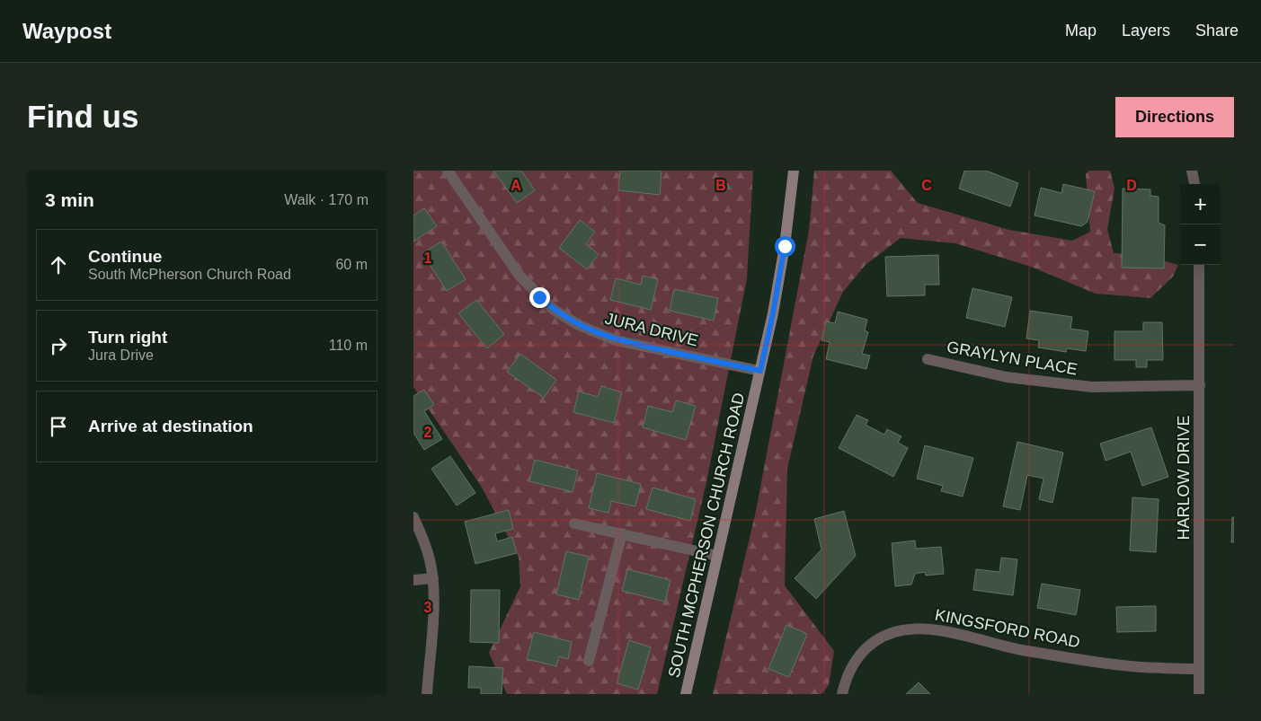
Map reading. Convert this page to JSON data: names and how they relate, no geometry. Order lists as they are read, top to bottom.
{
  "streets": {
    "main road": ["SOUTH MCPHERSON CHURCH ROAD"],
    "street": [
      "JURA DRIVE",
      "GRAYLYN PLACE",
      "HARLOW DRIVE",
      "KINGSFORD ROAD"
    ]
  },
  "crossings": [
    ["JURA DRIVE", "SOUTH MCPHERSON CHURCH ROAD"],
    ["GRAYLYN PLACE", "HARLOW DRIVE"],
    ["HARLOW DRIVE", "KINGSFORD ROAD"]
  ],
  "page": {
    "header": "Waypost",
    "nav": ["Map", "Layers", "Share"],
    "buttons": "Directions",
    "title": "Find us",
    "heading": ["3 min", "Walk · 170 m"],
    "map_buttons": ["+", "−"],
    "list": [
      ["Continue", "South McPherson Church Road", "60 m"],
      ["Turn right", "Jura Drive", "110 m"],
      "Arrive at destination"
    ]
  },
  "grid": {
    "columns": [
      "A",
      "B",
      "C",
      "D"
    ],
    "rows": ["1", "2", "3"]
  }
}
